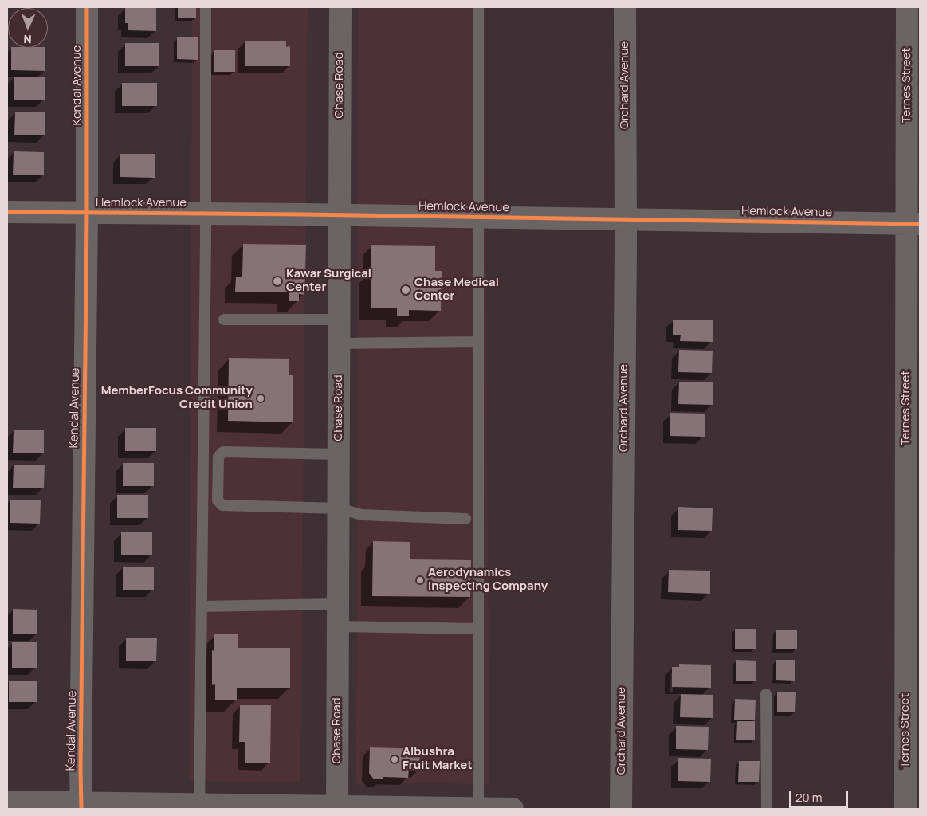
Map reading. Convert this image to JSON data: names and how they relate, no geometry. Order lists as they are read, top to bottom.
{
  "streets": {
    "street": [
      "Kendal Avenue",
      "Chase Road",
      "Orchard Avenue",
      "Ternes Street",
      "Hemlock Avenue"
    ]
  },
  "crossings": [
    ["Kendal Avenue", "Hemlock Avenue"],
    ["Chase Road", "Hemlock Avenue"],
    ["Orchard Avenue", "Hemlock Avenue"],
    ["Ternes Street", "Hemlock Avenue"]
  ],
  "places": [
    "Kawar Surgical Center",
    "Chase Medical Center",
    "MemberFocus Community Credit Union",
    "Aerodynamics Inspecting Company",
    "Albushra Fruit Market"
  ],
  "scale_bar": "20 m",
  "north": "bottom"
}
